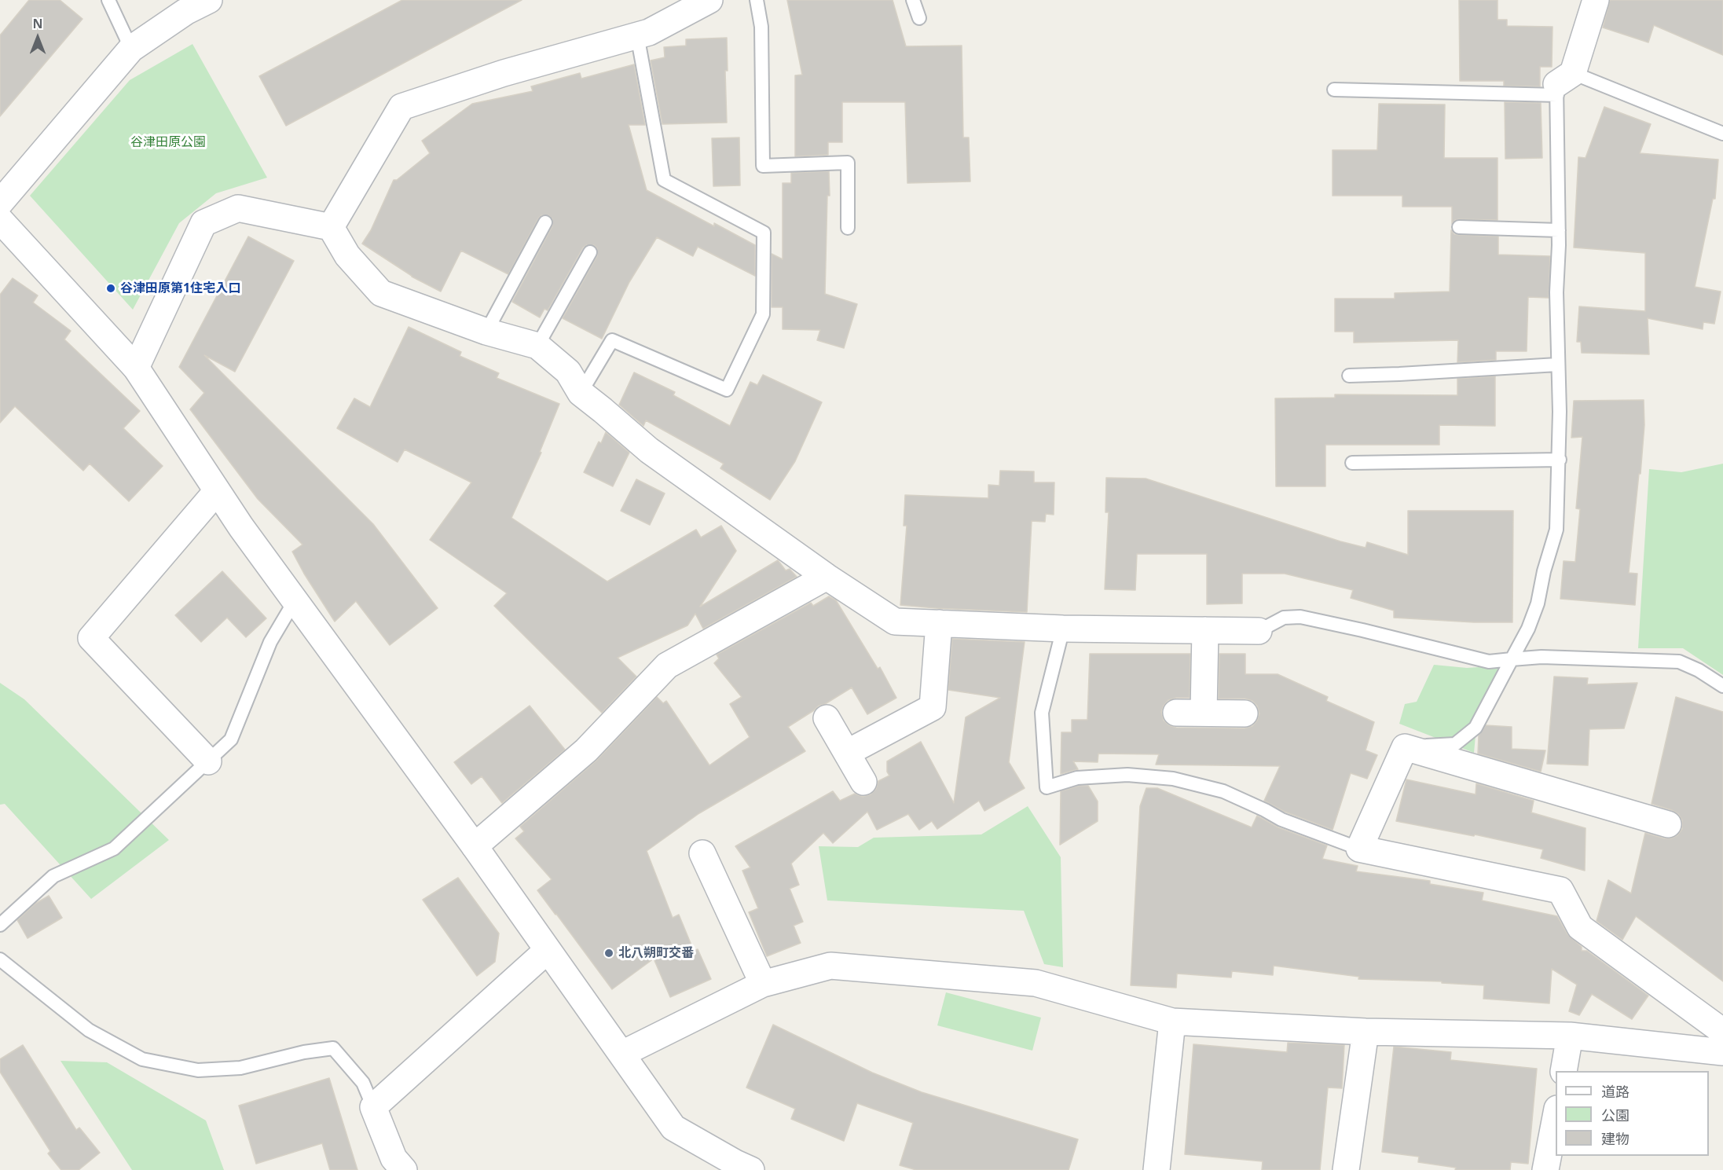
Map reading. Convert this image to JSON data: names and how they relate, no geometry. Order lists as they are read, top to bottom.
{
  "parks": ["谷津田原公園"],
  "places": ["谷津田原第1住宅入口", "北八朔町交番"],
  "legend": ["道路", "公園", "建物"],
  "north": "top"
}
